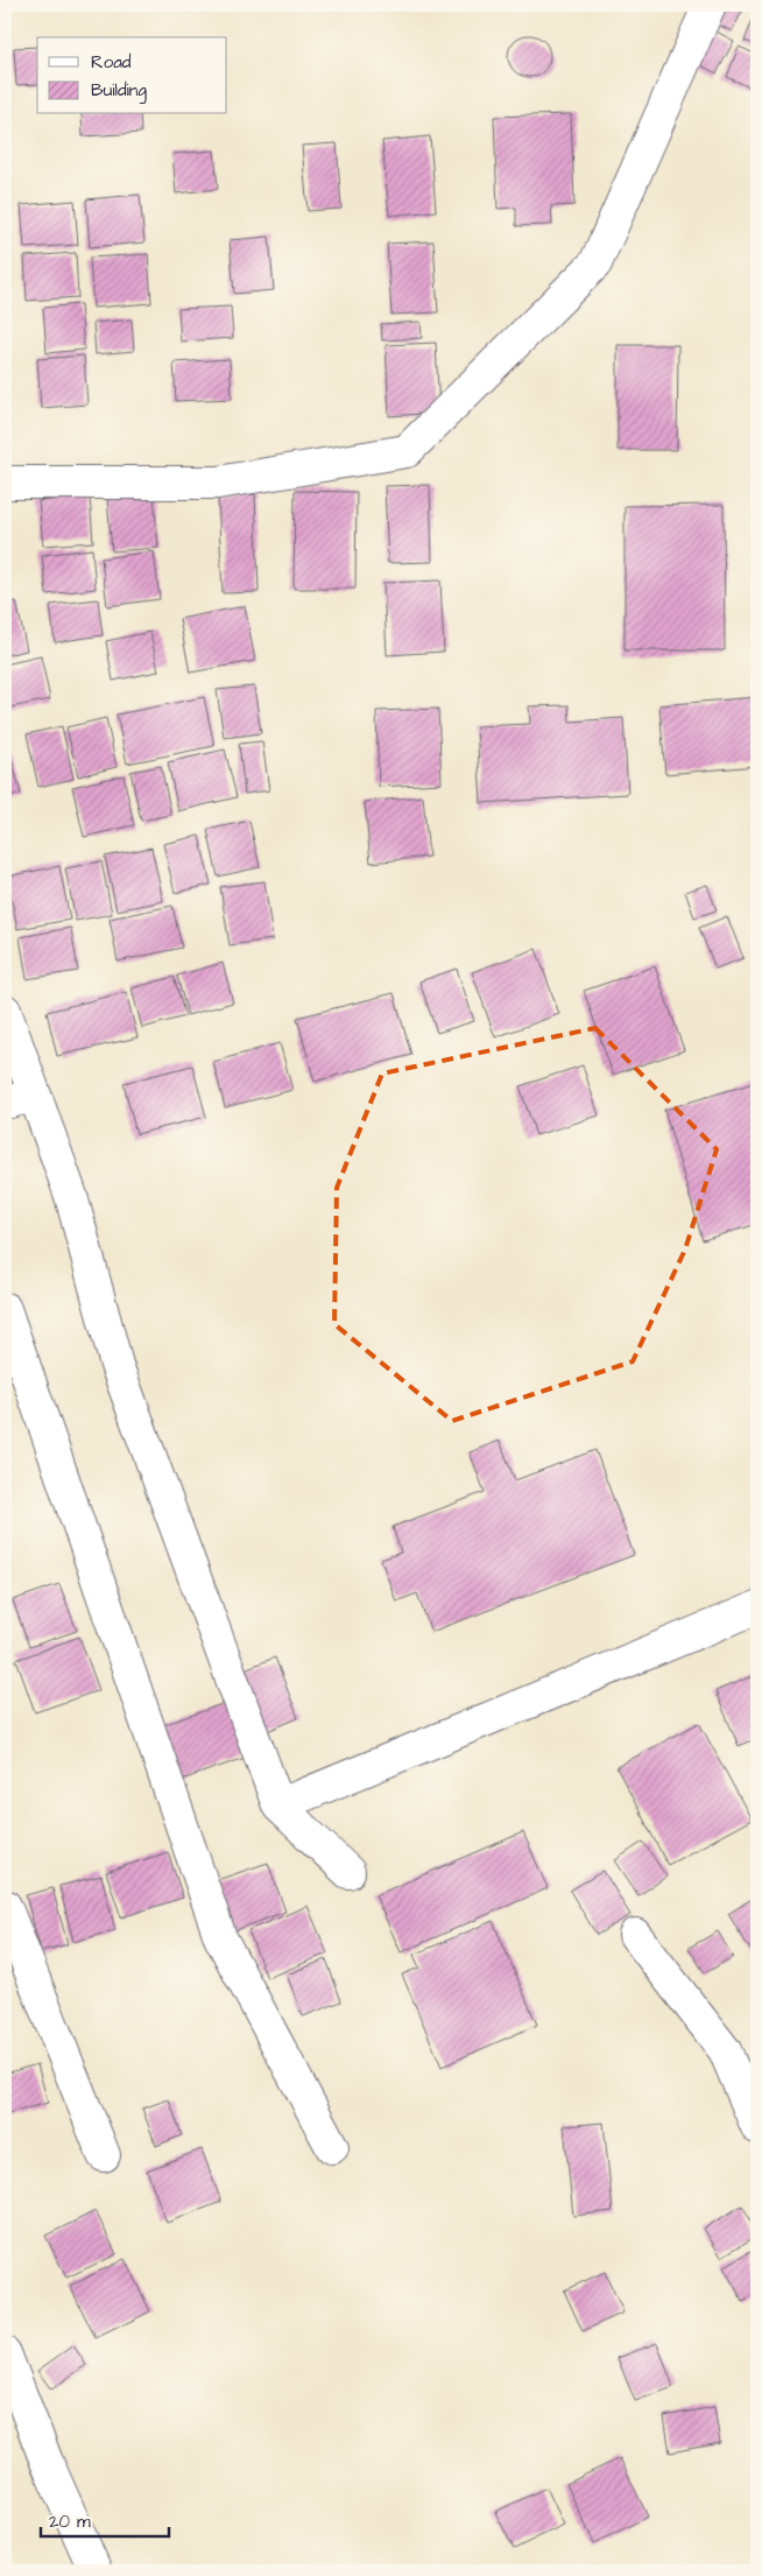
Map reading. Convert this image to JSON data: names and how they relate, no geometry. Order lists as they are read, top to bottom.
{
  "legend": ["Road", "Building"],
  "scale_bar": "20 m"
}
